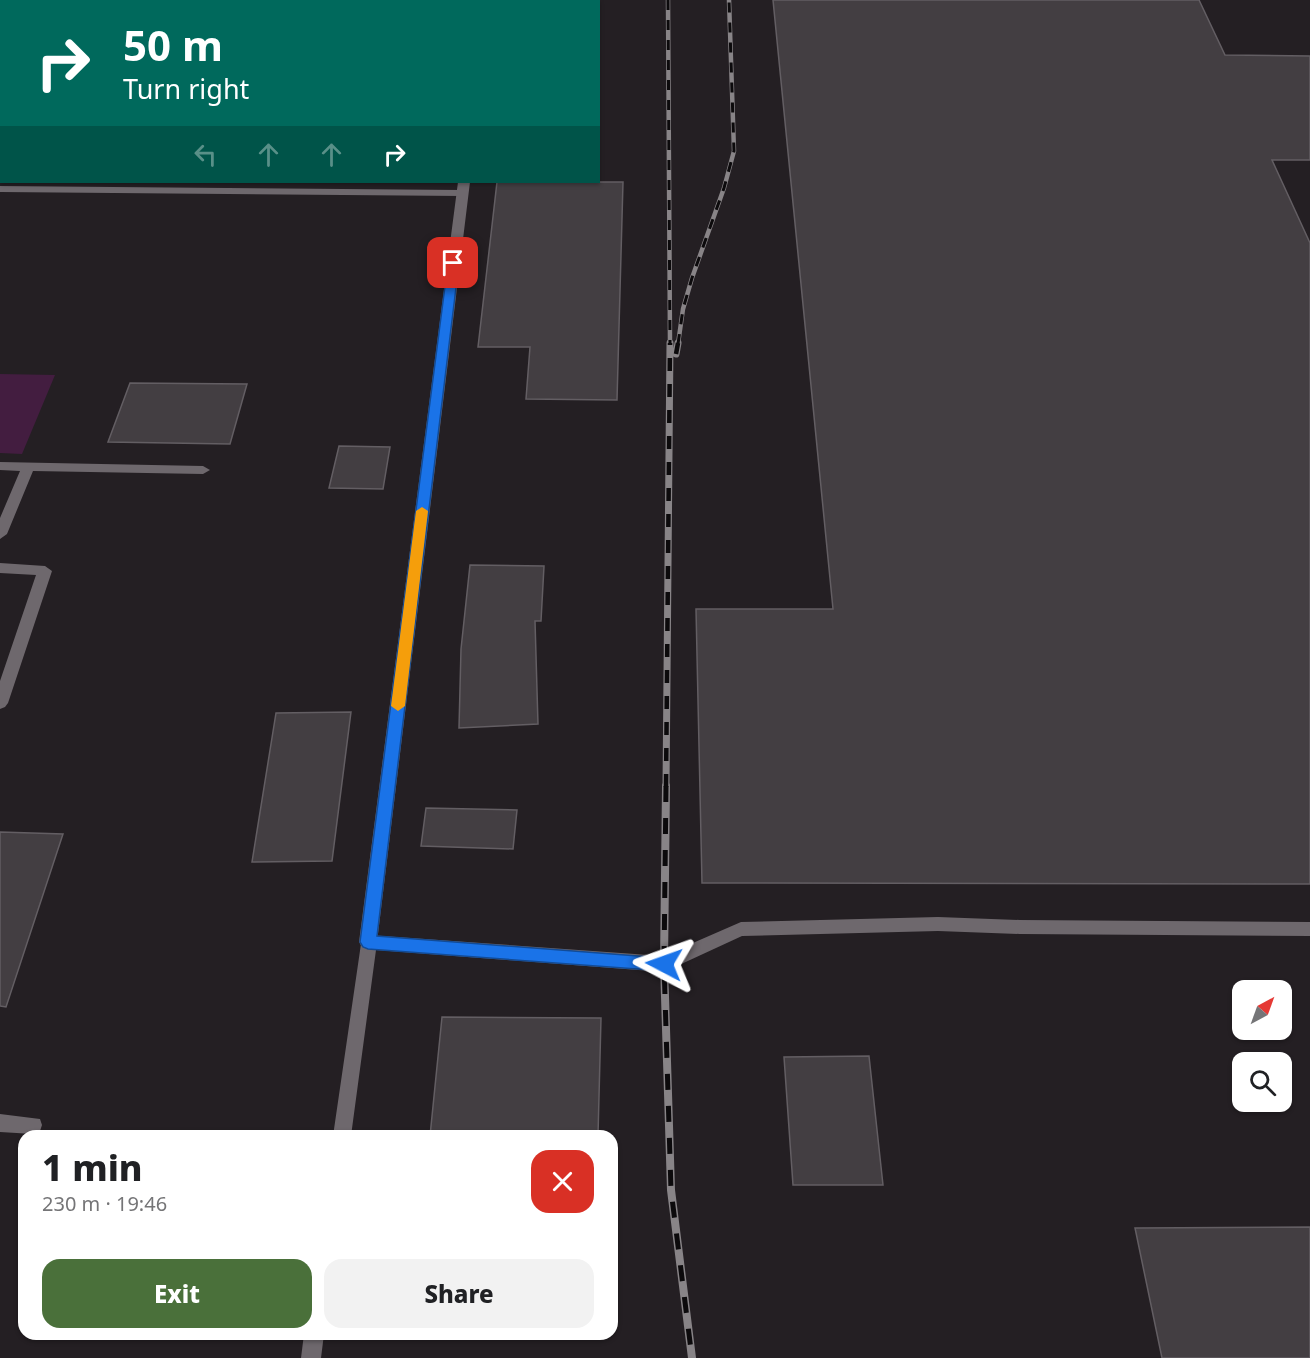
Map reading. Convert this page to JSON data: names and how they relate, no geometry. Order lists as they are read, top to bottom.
{
  "north": "top right",
  "page": {
    "turn": ["50 m", "Turn right"],
    "heading": ["1 min", "230 m · 19:46"],
    "buttons": ["Exit", "Share"]
  }
}
